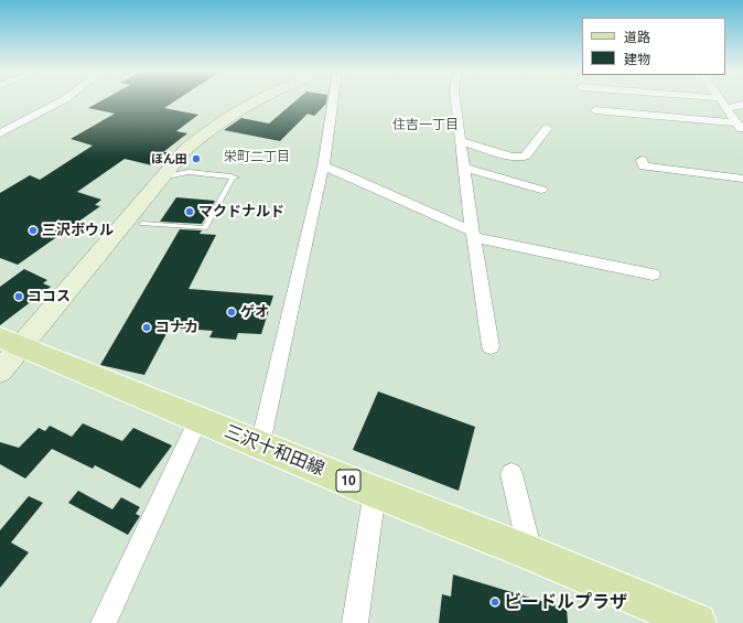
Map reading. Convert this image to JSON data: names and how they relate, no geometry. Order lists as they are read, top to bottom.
{
  "streets": {
    "main road": ["三沢十和田線", "10"]
  },
  "districts": ["住吉一丁目", "栄町二丁目"],
  "places": [
    "ほん田",
    "マクドナルド",
    "三沢ボウル",
    "ココス",
    "ゲオ",
    "コナカ",
    "ビードルプラザ"
  ],
  "legend": ["道路", "建物"]
}
